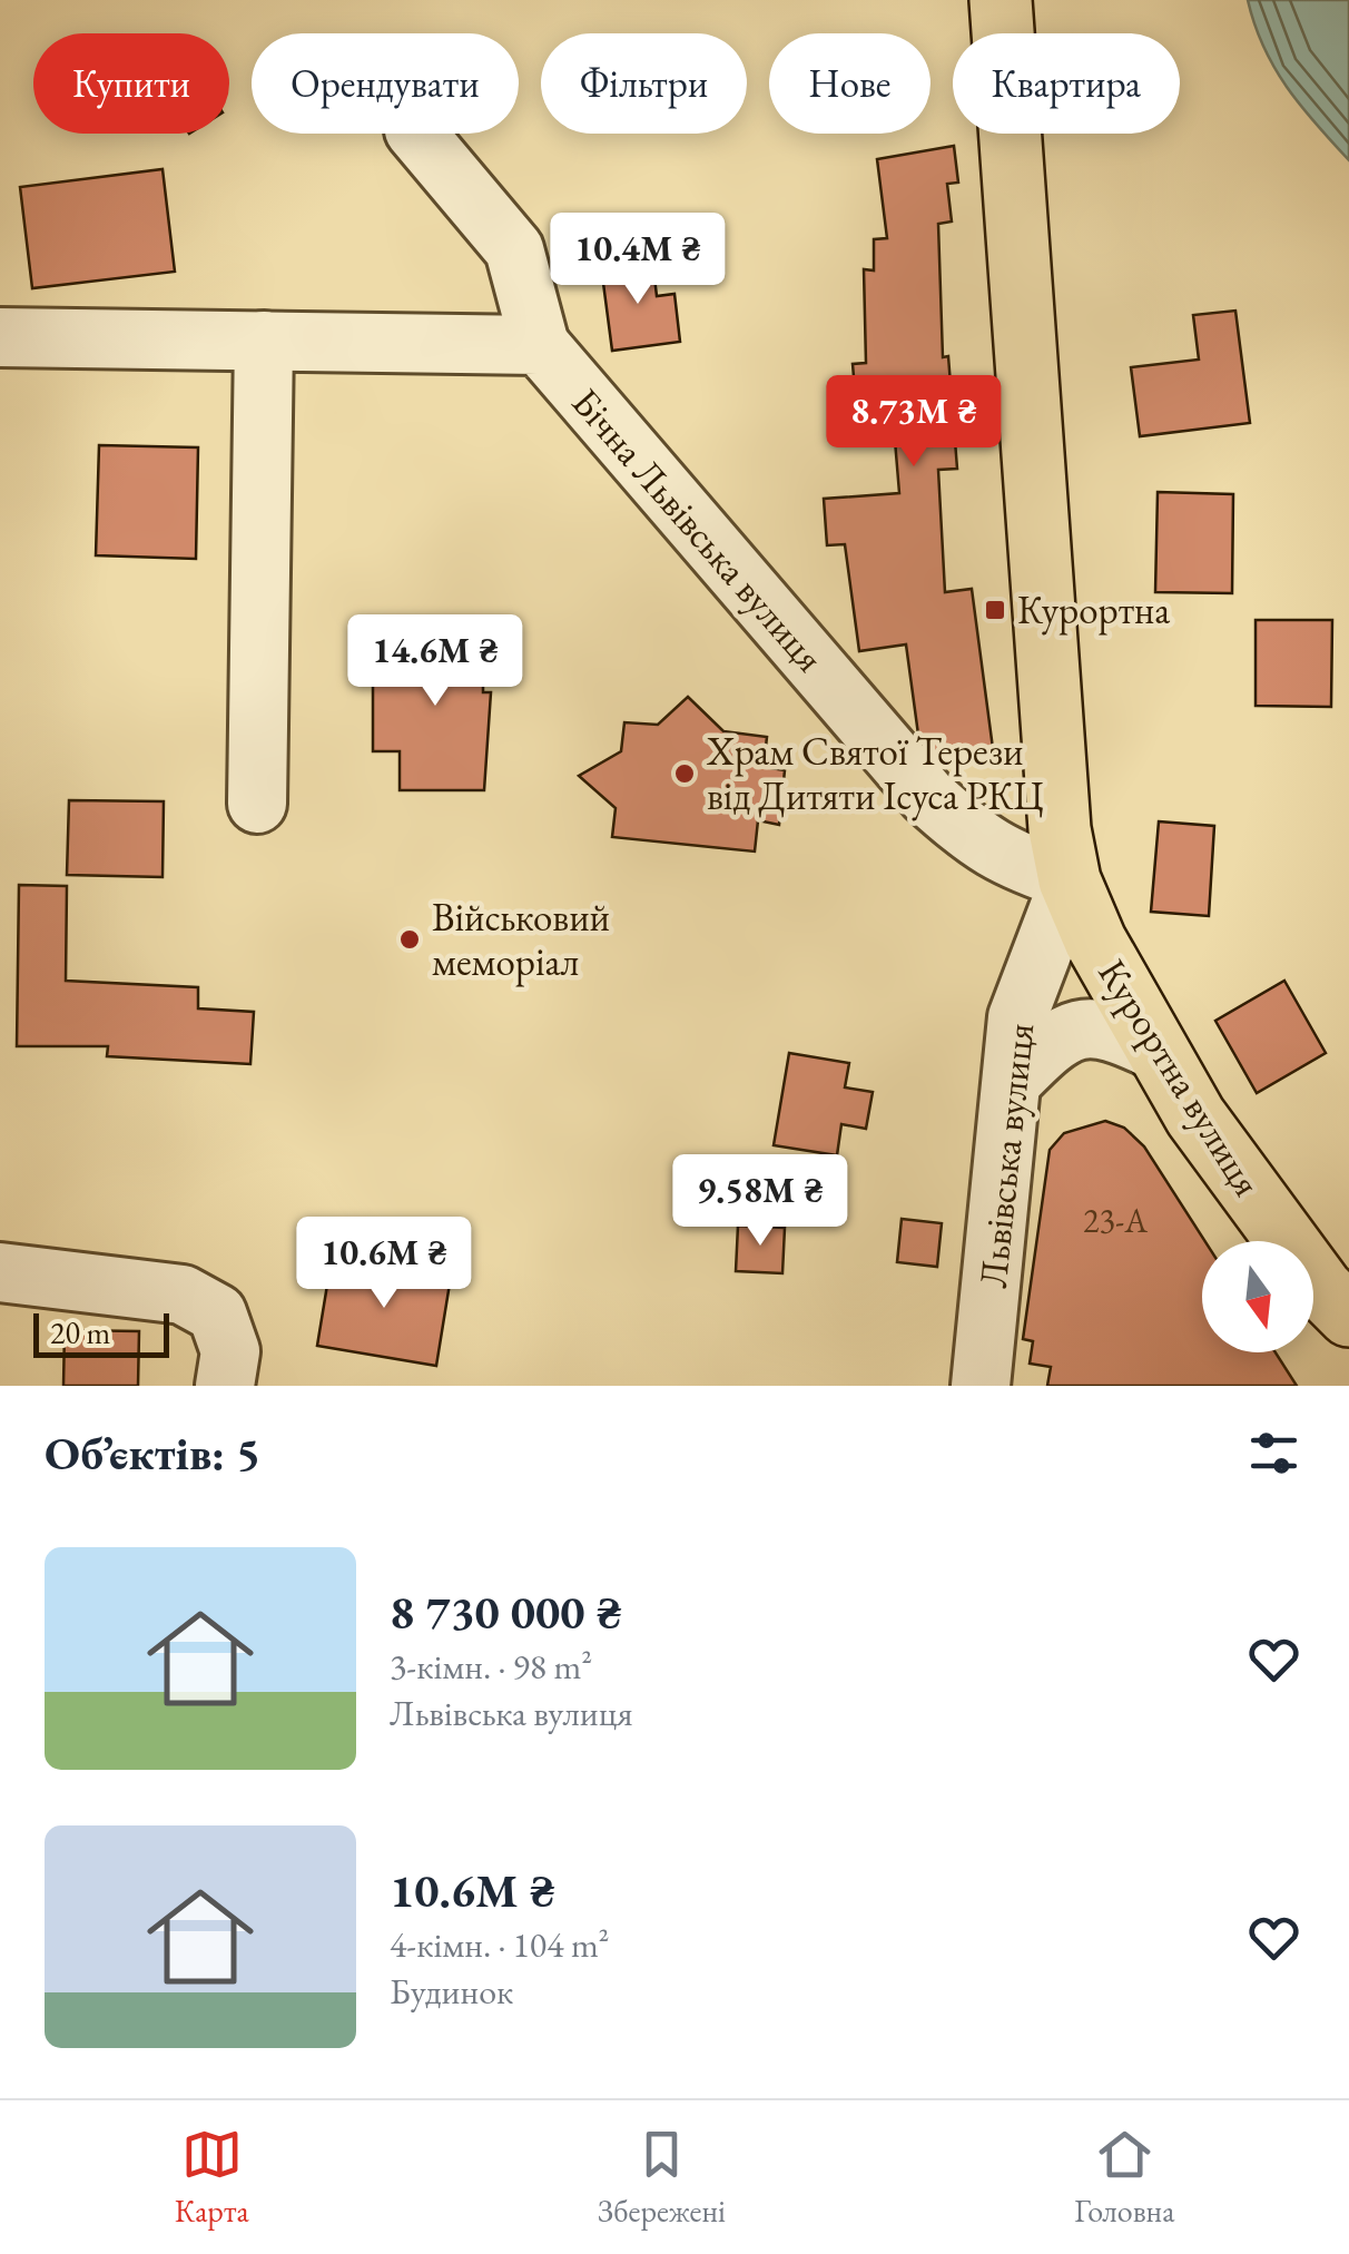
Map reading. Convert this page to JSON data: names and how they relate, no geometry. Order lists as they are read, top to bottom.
{
  "streets": {
    "main road": ["Курортна вулиця"],
    "street": ["Бічна Львівська вулиця", "Львівська вулиця"]
  },
  "crossings": [
    ["Бічна Львівська вулиця", "Курортна вулиця"],
    ["Бічна Львівська вулиця", "Львівська вулиця"],
    ["Курортна вулиця", "Львівська вулиця"]
  ],
  "places": {
    "transit": ["Курортна"],
    "other": ["Храм Святої Терези від Дитяти Ісуса РКЦ", "Військовий меморіал"]
  },
  "house_numbers": ["23-А"],
  "scale_bar": "20 m",
  "north": "bottom",
  "page": {
    "chip": [
      "Купити",
      "Орендувати",
      "Фільтри",
      "Нове",
      "Квартира"
    ],
    "price": [
      "10.4M ₴",
      "8.73M ₴",
      "14.6M ₴",
      "9.58M ₴",
      "10.6M ₴"
    ],
    "scale": "20 m",
    "heading": "Об’єктів: 5",
    "list": [
      {
        "name": "8 730 000 ₴",
        "note": "3-кімн. · 98 m² · Львівська вулиця"
      },
      {
        "name": "10.6M ₴",
        "note": "4-кімн. · 104 m² · Будинок"
      }
    ],
    "tabs": ["Карта", "Збережені", "Головна"]
  }
}
